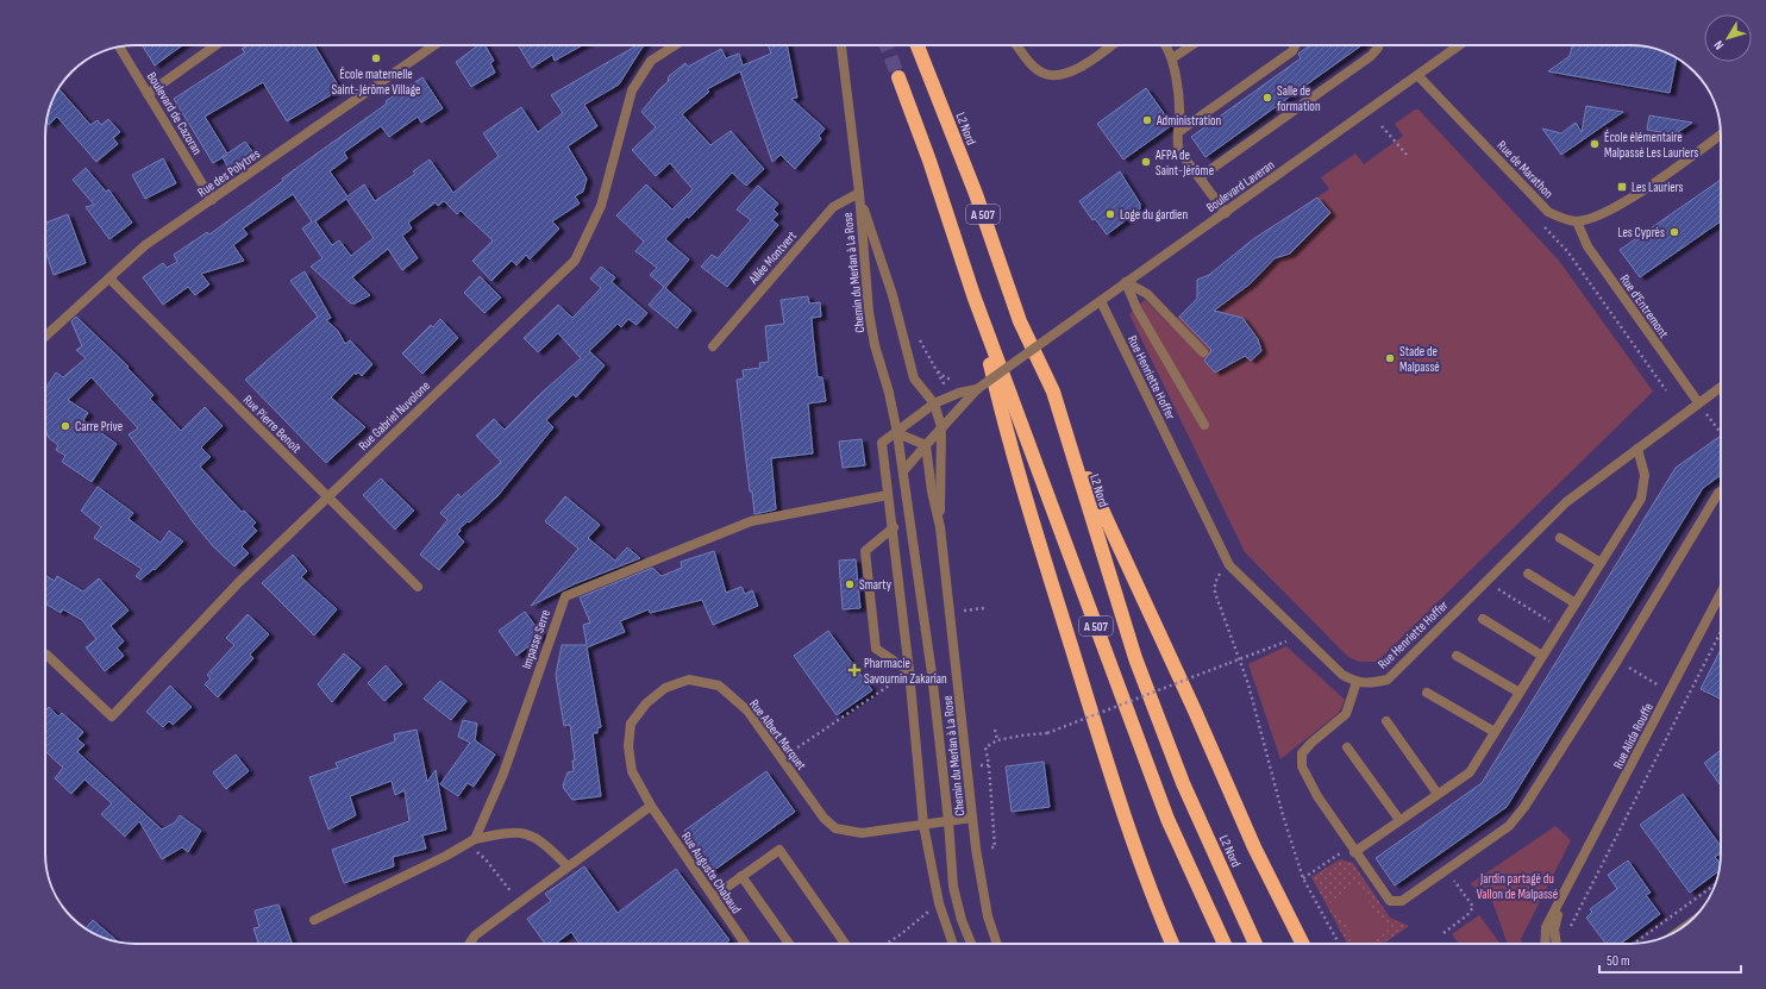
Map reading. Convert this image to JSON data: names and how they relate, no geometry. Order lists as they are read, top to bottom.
{
  "streets": {
    "highway": ["L2 Nord", "A 507"],
    "street": [
      "Boulevard de Cazoran",
      "Rue de Marathon",
      "Rue des Polytres",
      "Boulevard Laveran",
      "Allée Montvert",
      "Chemin du Merlan à La Rose",
      "Rue d'Entremont",
      "Rue Henriette Hoffer",
      "Rue Gabriel Nuvolone",
      "Rue Pierre Benoît",
      "Impasse Serre",
      "Rue Albert Marquet",
      "Rue Alida Rouffe",
      "Rue Auguste Chabaud"
    ]
  },
  "crossings": [
    ["Boulevard de Cazoran", "Rue des Polytres"],
    ["Rue de Marathon", "Boulevard Laveran"],
    ["Rue de Marathon", "Rue d'Entremont"],
    ["Rue des Polytres", "Rue Pierre Benoît"],
    ["Boulevard Laveran", "Chemin du Merlan à La Rose"],
    ["Boulevard Laveran", "Rue Henriette Hoffer"],
    ["Allée Montvert", "Chemin du Merlan à La Rose"],
    ["Chemin du Merlan à La Rose", "Rue Albert Marquet"],
    ["Rue d'Entremont", "Rue Henriette Hoffer"],
    ["Rue Gabriel Nuvolone", "Rue Pierre Benoît"],
    ["Rue Albert Marquet", "Rue Auguste Chabaud"]
  ],
  "parks": ["Jardin partagé du Vallon de Malpassé"],
  "places": {
    "other": [
      "École maternelle Saint-Jérôme Village",
      "Salle de formation",
      "Administration",
      "École élémentaire Malpassé Les Lauriers",
      "AFPA de Saint-Jérôme",
      "Loge du gardien",
      "Les Cyprès",
      "Stade de Malpassé",
      "Carre Prive",
      "Smarty"
    ],
    "transit": ["Les Lauriers"],
    "health": ["Pharmacie Savournin Zakarian"]
  },
  "scale_bar": "50 m",
  "north": "bottom left"
}
